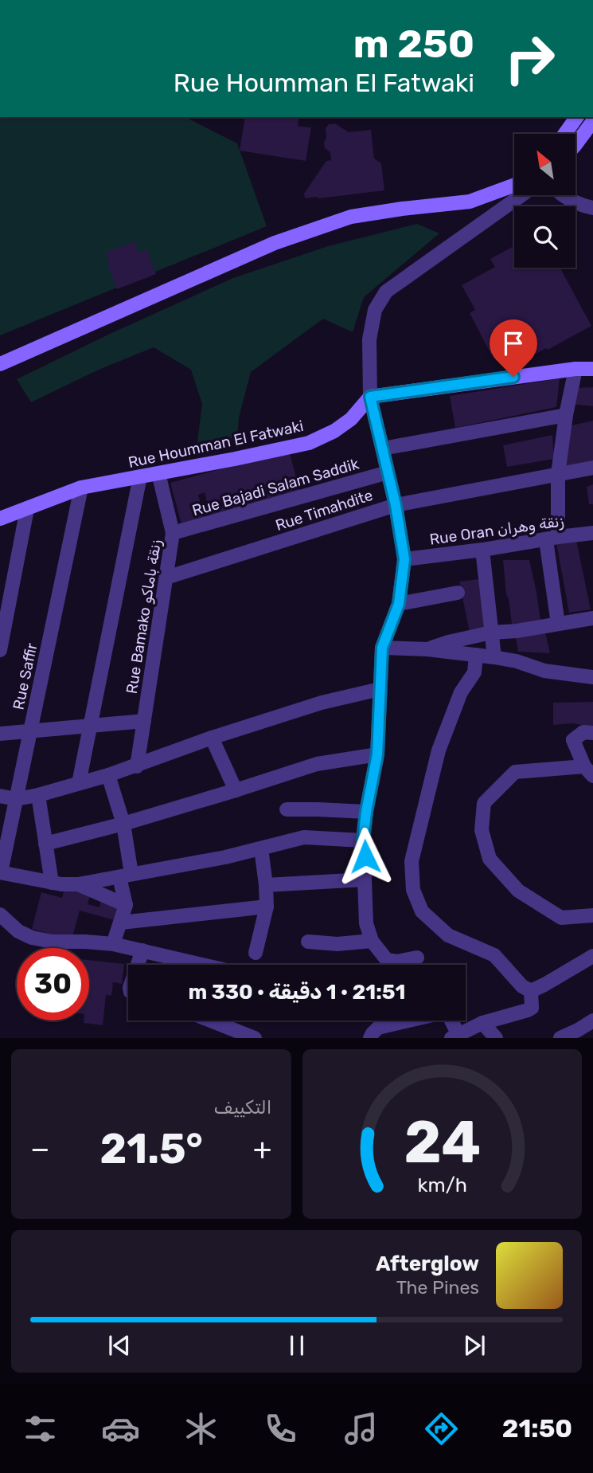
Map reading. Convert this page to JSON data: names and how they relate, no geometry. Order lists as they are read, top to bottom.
{
  "streets": {
    "street": [
      "Rue Houmman El Fatwaki",
      "Rue Bajadi Salam Saddik",
      "Rue Timahdite",
      "Rue Oran زنقة وهران",
      "Rue Bamako زنقة باماكو",
      "Rue Saffir"
    ]
  },
  "crossings": [
    ["Rue Houmman El Fatwaki", "Rue Bamako زنقة باماكو"],
    ["Rue Houmman El Fatwaki", "Rue Saffir"],
    ["Rue Bajadi Salam Saddik", "Rue Bamako زنقة باماكو"],
    ["Rue Timahdite", "Rue Bamako زنقة باماكو"]
  ],
  "north": "top left",
  "page": {
    "turn": ["250 m", "Rue Houmman El Fatwaki"],
    "limit": "30",
    "trip": "21:51 · 1 دقيقة · 330 m",
    "tile": "التكييف",
    "heat": ["−", "21.5°", "+"],
    "song": ["Afterglow", "The Pines"],
    "tabs": "21:50",
    "gauge": ["24", "km/h"]
  }
}
